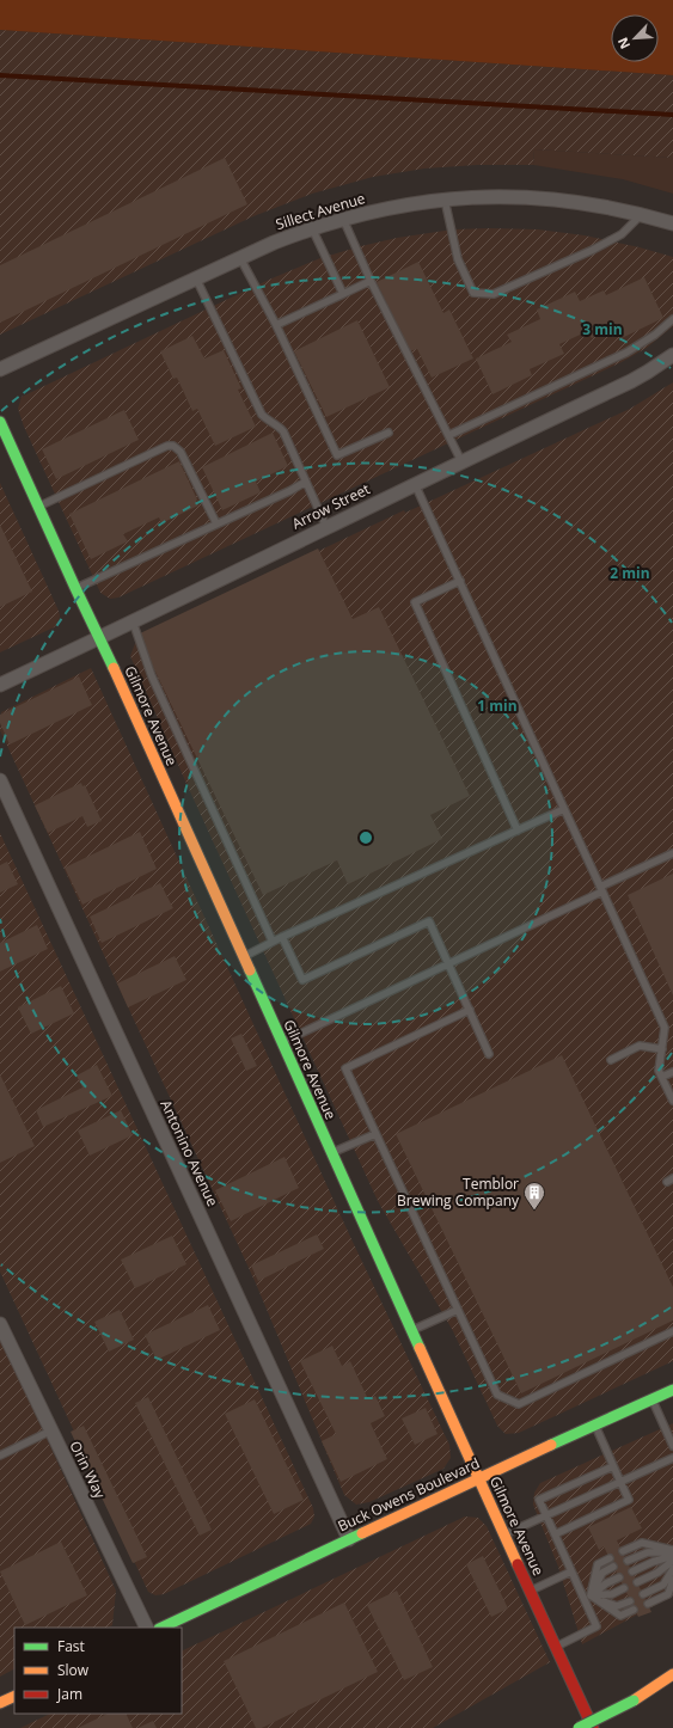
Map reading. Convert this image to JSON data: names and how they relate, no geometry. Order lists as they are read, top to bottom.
{
  "streets": {
    "main road": ["Gilmore Avenue", "Buck Owens Boulevard"],
    "street": [
      "Sillect Avenue",
      "Arrow Street",
      "Antonino Avenue",
      "Orin Way"
    ]
  },
  "crossings": [
    ["Arrow Street", "Gilmore Avenue"],
    ["Gilmore Avenue", "Buck Owens Boulevard"],
    ["Antonino Avenue", "Buck Owens Boulevard"]
  ],
  "places": {
    "building": ["Temblor Brewing Company"]
  },
  "legend": ["Fast", "Slow", "Jam"],
  "north": "bottom left",
  "rings": ["3 min", "2 min", "1 min"]
}
